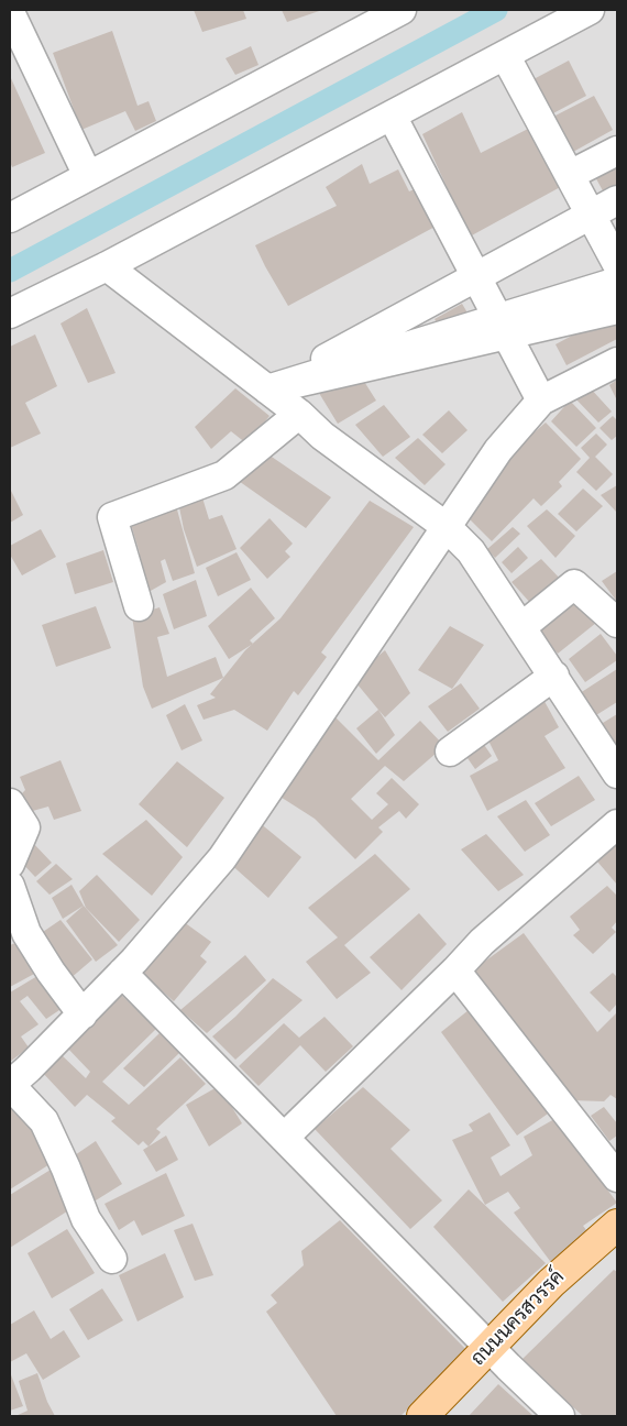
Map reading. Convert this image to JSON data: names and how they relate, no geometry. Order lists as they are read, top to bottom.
{
  "streets": {
    "main road": ["ถนนนครสวรรค์"]
  }
}
